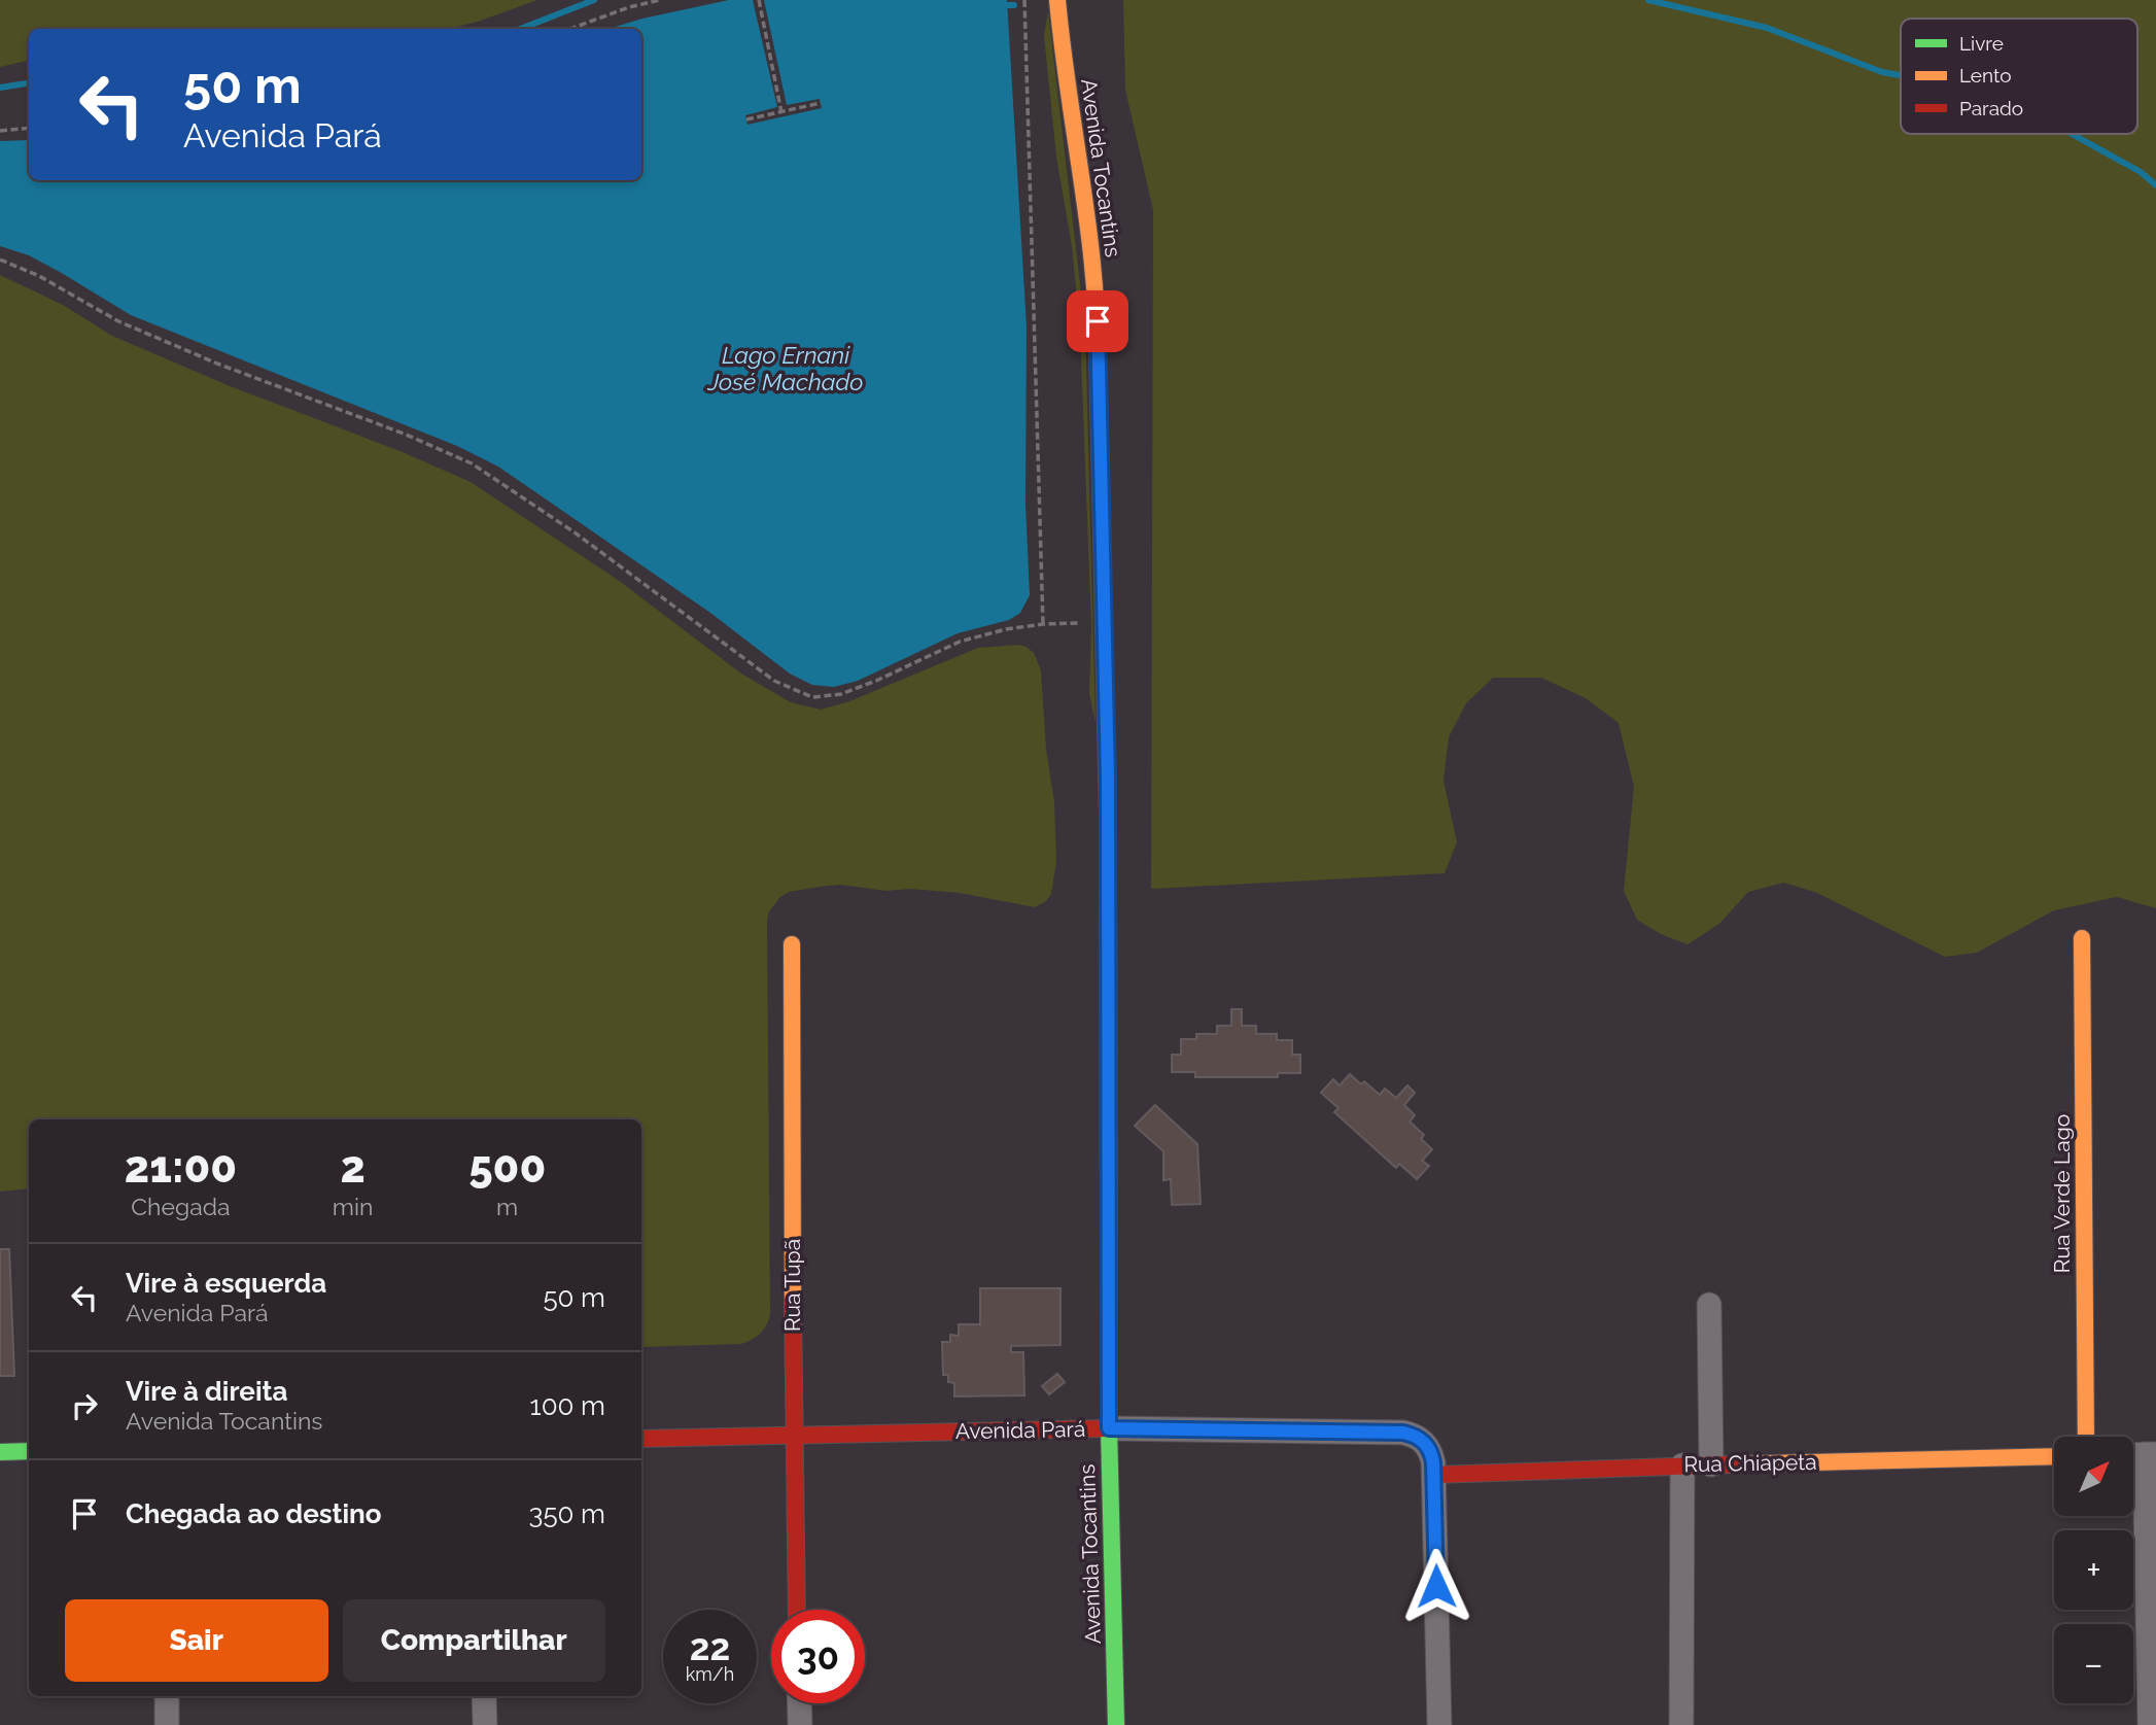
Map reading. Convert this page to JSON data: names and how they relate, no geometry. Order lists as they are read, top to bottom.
{
  "streets": {
    "street": [
      "Avenida Tocantins",
      "Rua Verde Lago",
      "Rua Tupã",
      "Avenida Pará",
      "Rua Chiapeta"
    ]
  },
  "crossings": [
    ["Avenida Tocantins", "Avenida Pará"],
    ["Rua Tupã", "Avenida Pará"],
    ["Avenida Pará", "Rua Chiapeta"]
  ],
  "water": ["Lago Ernani José Machado"],
  "legend": ["Livre", "Lento", "Parado"],
  "north": "top right",
  "page": {
    "turn": ["50 m", "Avenida Pará"],
    "eta": [
      "21:00",
      "Chegada",
      "2",
      "min",
      "500",
      "m"
    ],
    "list": [
      {
        "name": "Vire à esquerda",
        "note": "Avenida Pará",
        "value": "50 m"
      },
      {
        "name": "Vire à direita",
        "note": "Avenida Tocantins",
        "value": "100 m"
      },
      {
        "name": "Chegada ao destino",
        "value": "350 m"
      }
    ],
    "map_buttons": ["+", "−"],
    "buttons": ["Sair", "Compartilhar"],
    "speed": "22 km/h",
    "limit": "30"
  }
}
